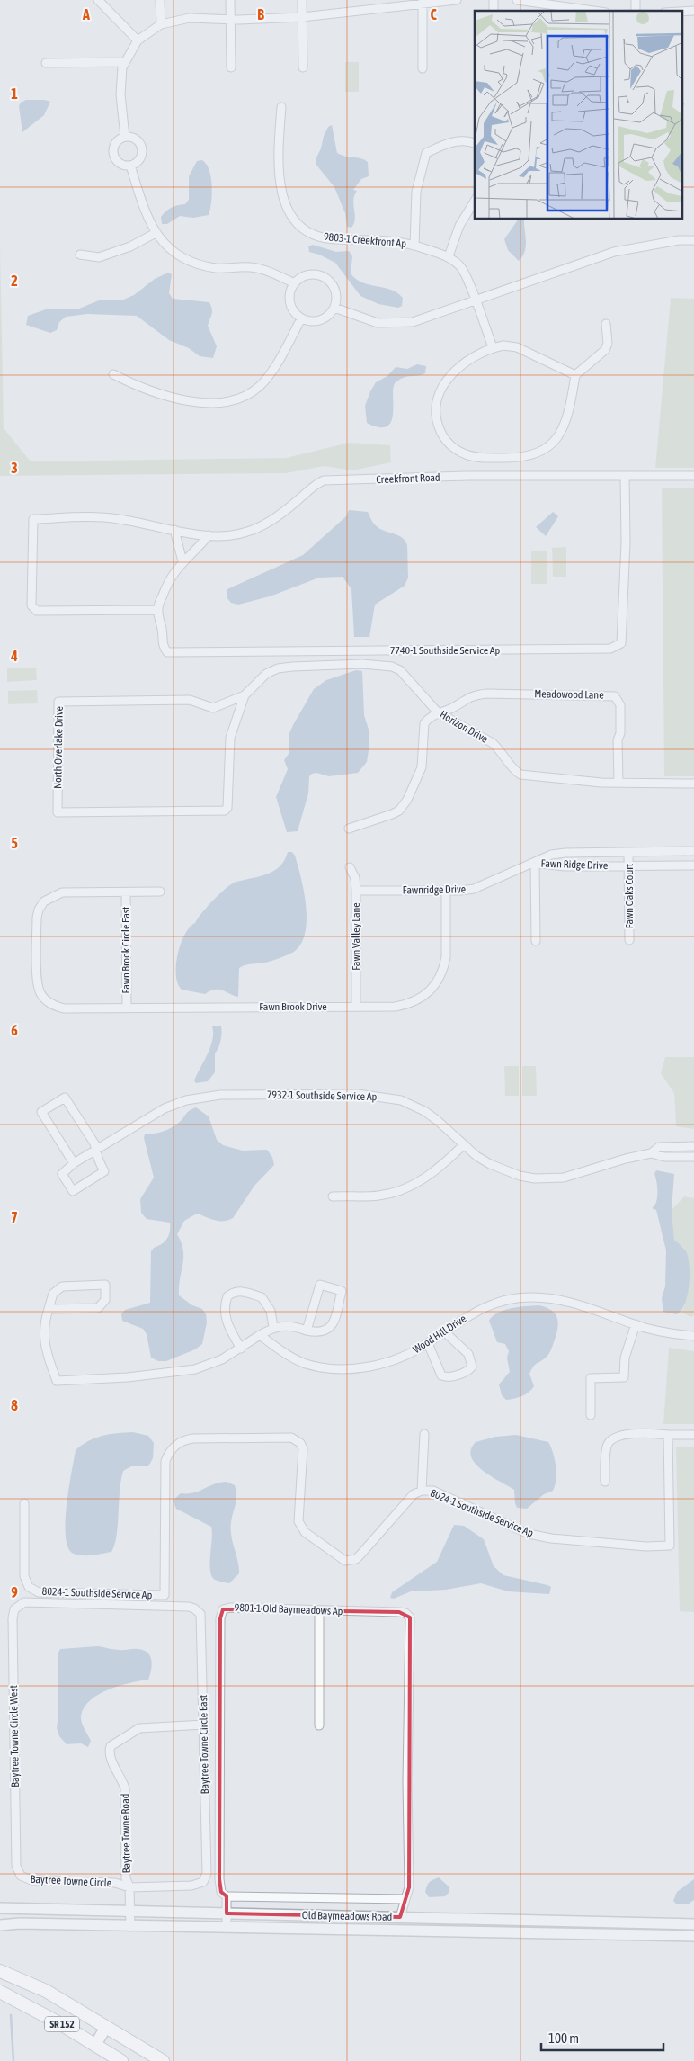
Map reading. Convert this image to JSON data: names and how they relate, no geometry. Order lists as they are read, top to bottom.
{
  "streets": {
    "main road": ["SR 152"],
    "street": [
      "9803-1 Creekfront Ap",
      "Creekfront Road",
      "7740-1 Southside Service Ap",
      "Meadowood Lane",
      "Horizon Drive",
      "North Overlake Drive",
      "Fawn Ridge Drive",
      "Fawnridge Drive",
      "Fawn Oaks Court",
      "Fawn Valley Lane",
      "Fawn Brook Circle East",
      "Fawn Brook Drive",
      "7932-1 Southside Service Ap",
      "Wood Hill Drive",
      "8024-1 Southside Service Ap",
      "9801-1 Old Baymeadows Ap",
      "Baytree Towne Circle West",
      "Baytree Towne Circle East",
      "Baytree Towne Road",
      "Baytree Towne Circle",
      "Old Baymeadows Road"
    ]
  },
  "crossings": [
    ["Creekfront Road", "7740-1 Southside Service Ap"],
    ["Meadowood Lane", "Horizon Drive"],
    ["Horizon Drive", "North Overlake Drive"],
    ["Fawn Ridge Drive", "Fawnridge Drive"],
    ["Fawn Ridge Drive", "Fawn Oaks Court"],
    ["Fawnridge Drive", "Fawn Valley Lane"],
    ["Fawnridge Drive", "Fawn Brook Drive"],
    ["Fawn Valley Lane", "Fawn Brook Drive"],
    ["Fawn Brook Circle East", "Fawn Brook Drive"],
    ["9801-1 Old Baymeadows Ap", "Old Baymeadows Road"],
    ["Baytree Towne Circle West", "Baytree Towne Circle East"],
    ["Baytree Towne Circle West", "Baytree Towne Circle"],
    ["Baytree Towne Circle East", "Baytree Towne Road"],
    ["Baytree Towne Circle East", "Baytree Towne Circle"],
    ["Baytree Towne Road", "Baytree Towne Circle"],
    ["Baytree Towne Road", "Old Baymeadows Road"]
  ],
  "scale_bar": "100 m",
  "grid": {
    "columns": ["A", "B", "C"],
    "rows": [
      "1",
      "2",
      "3",
      "4",
      "5",
      "6",
      "7",
      "8",
      "9"
    ]
  }
}
